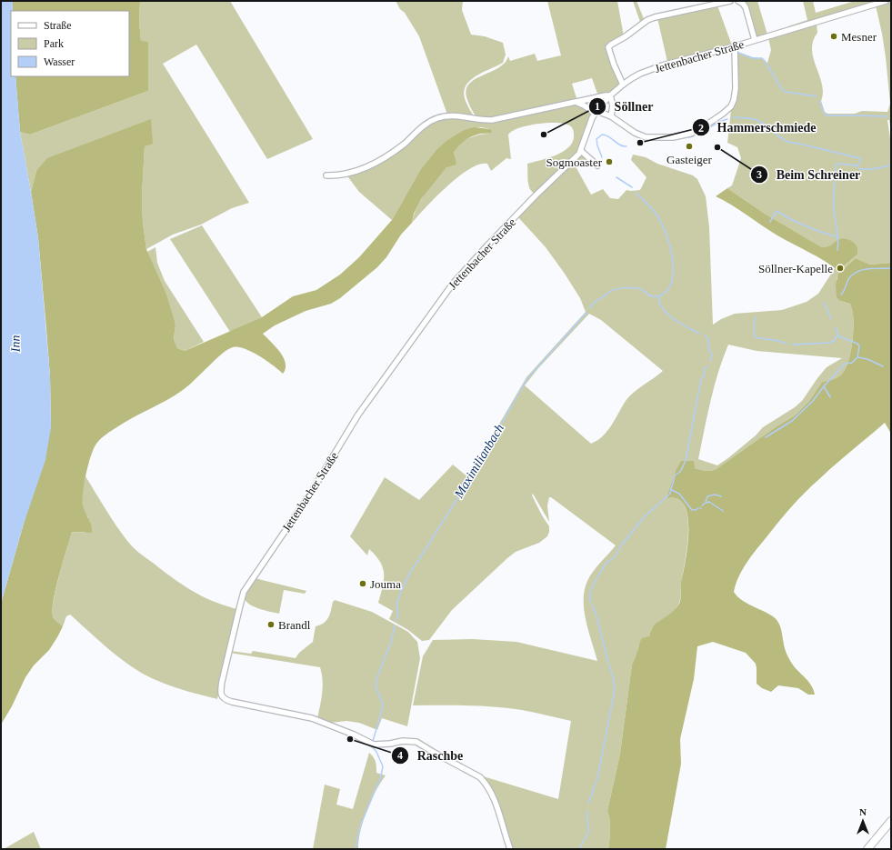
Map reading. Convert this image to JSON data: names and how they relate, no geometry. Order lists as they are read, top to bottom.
{
  "streets": {
    "street": ["Jettenbacher Straße"]
  },
  "water": ["Inn", "Maximilianbach"],
  "places": [
    "Mesner",
    "Söllner",
    "Hammerschmiede",
    "Gasteiger",
    "Beim Schreiner",
    "Sogmoaster",
    "Söllner-Kapelle",
    "Jouma",
    "Brandl",
    "Raschbe"
  ],
  "legend": ["Straße", "Park", "Wasser"],
  "north": "top"
}
